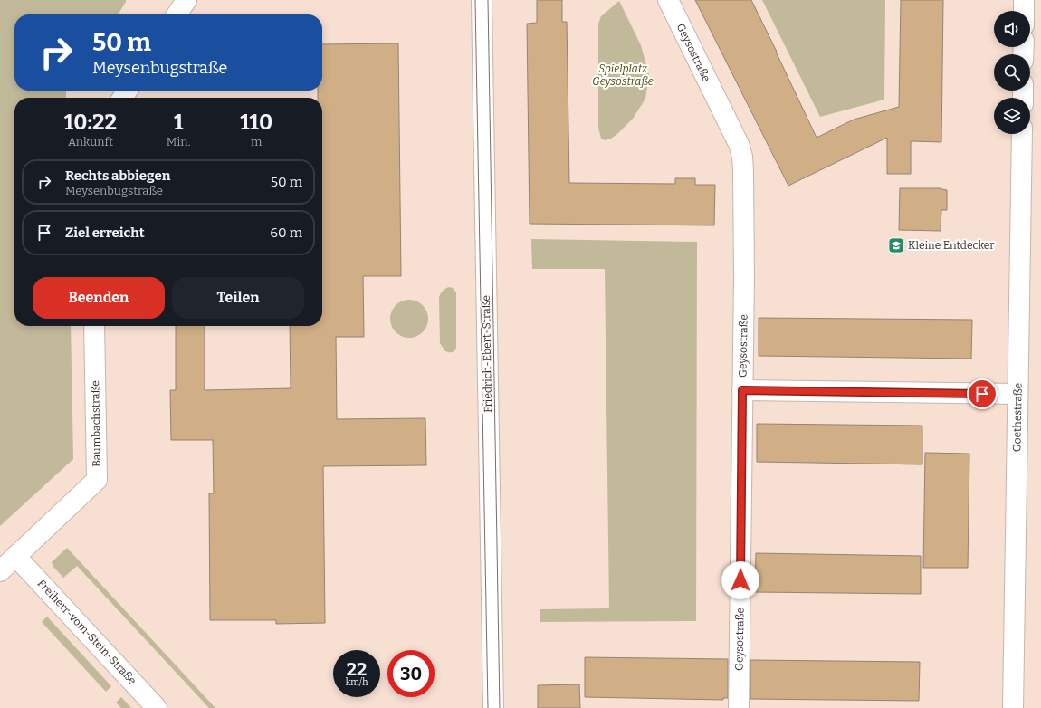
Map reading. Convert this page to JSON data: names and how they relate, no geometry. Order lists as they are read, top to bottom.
{
  "streets": {
    "street": [
      "Geysostraße",
      "Friedrich-Ebert-Straße",
      "Goethestraße",
      "Baumbachstraße",
      "Freiherr-vom-Stein-Straße"
    ]
  },
  "crossings": [
    ["Baumbachstraße", "Freiherr-vom-Stein-Straße"]
  ],
  "parks": ["Spielplatz Geysostraße"],
  "places": {
    "school or university": ["Kleine Entdecker"]
  },
  "page": {
    "turn": ["50 m", "Meysenbugstraße"],
    "eta": [
      "10:22",
      "Ankunft",
      "1",
      "Min.",
      "110",
      "m"
    ],
    "list": [
      {
        "name": "Rechts abbiegen",
        "note": "Meysenbugstraße",
        "value": "50 m"
      },
      {
        "name": "Ziel erreicht",
        "value": "60 m"
      }
    ],
    "buttons": ["Beenden", "Teilen"],
    "speed": "22 km/h",
    "limit": "30"
  }
}
